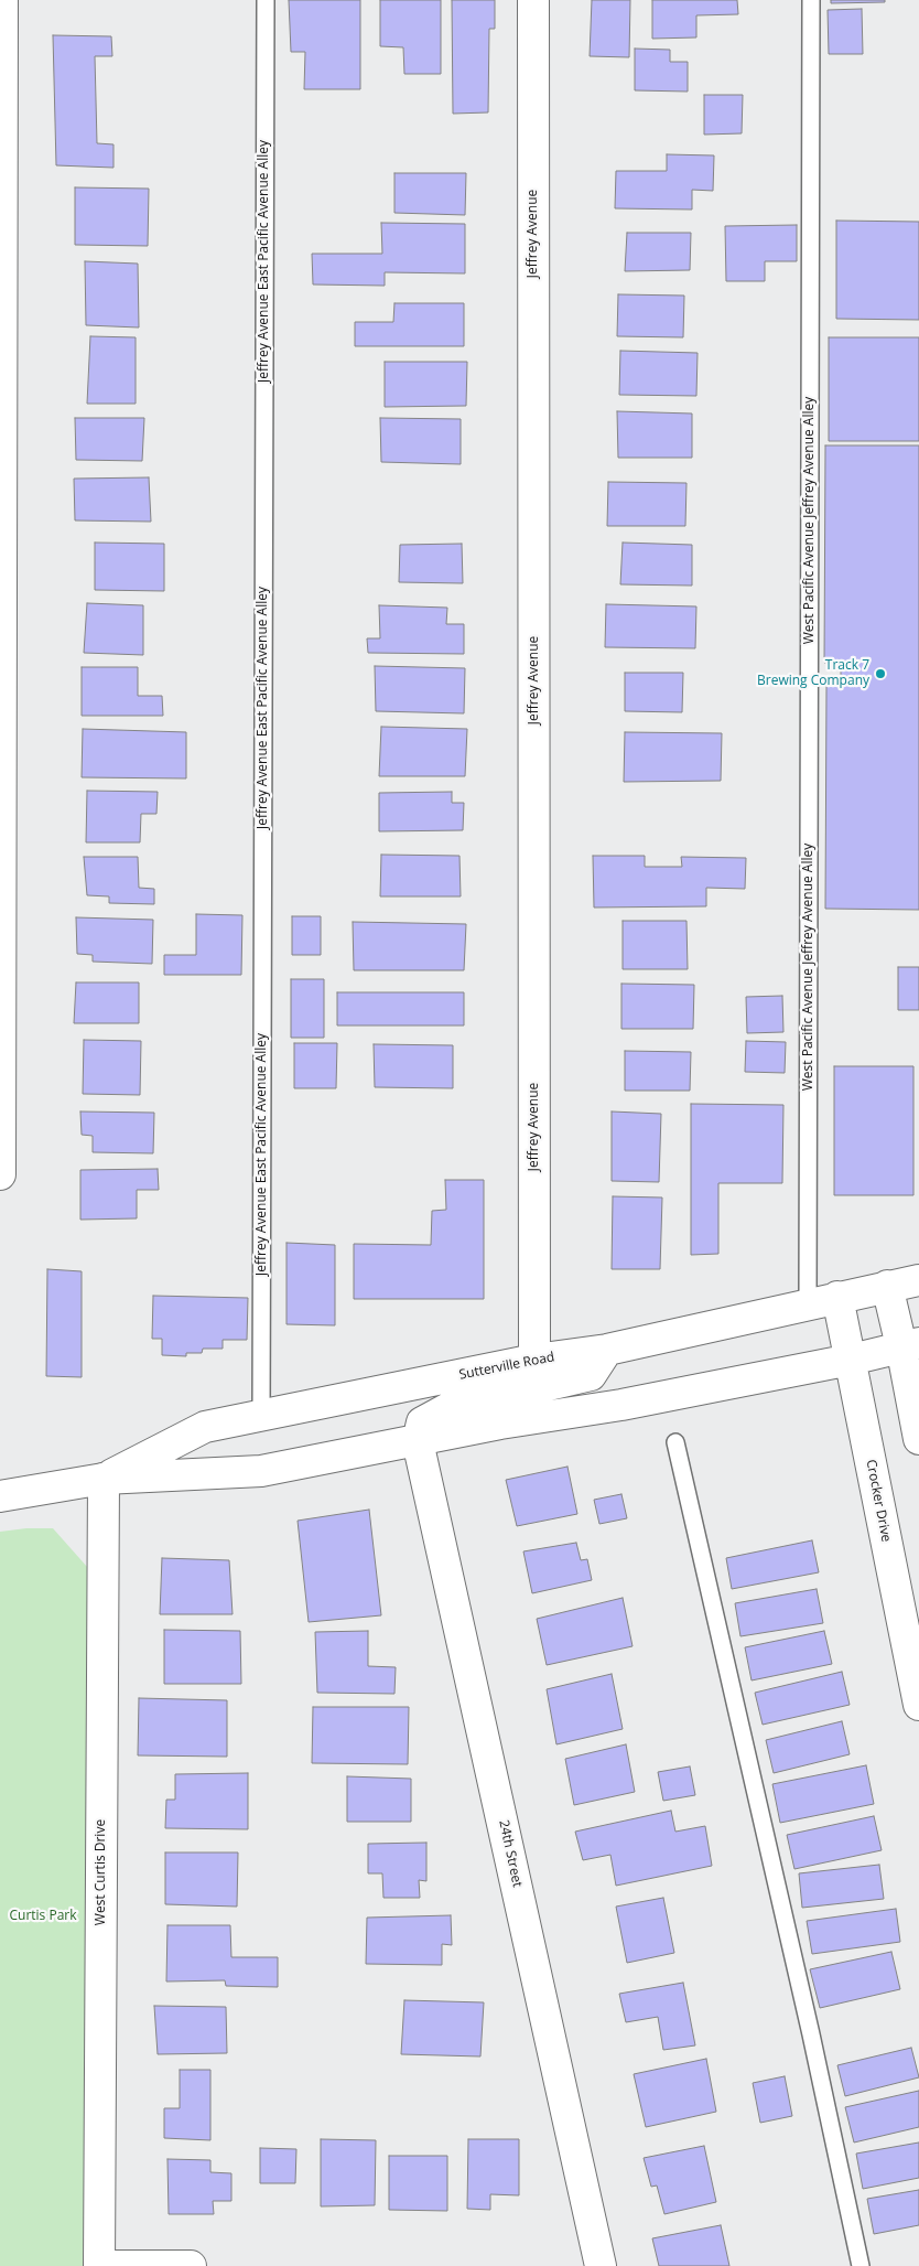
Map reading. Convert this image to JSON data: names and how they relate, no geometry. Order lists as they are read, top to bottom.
{
  "streets": {
    "street": [
      "Jeffrey Avenue",
      "Sutterville Road",
      "Crocker Drive",
      "24th Street",
      "West Curtis Drive"
    ],
    "lane": ["Jeffrey Avenue East Pacific Avenue Alley", "West Pacific Avenue Jeffrey Avenue Alley"]
  },
  "crossings": [
    ["Jeffrey Avenue", "Sutterville Road"],
    ["Jeffrey Avenue East Pacific Avenue Alley", "Sutterville Road"],
    ["West Pacific Avenue Jeffrey Avenue Alley", "Sutterville Road"],
    ["Sutterville Road", "Crocker Drive"],
    ["Sutterville Road", "24th Street"],
    ["Sutterville Road", "West Curtis Drive"]
  ],
  "parks": ["Curtis Park"],
  "places": ["Track 7 Brewing Company"]
}
